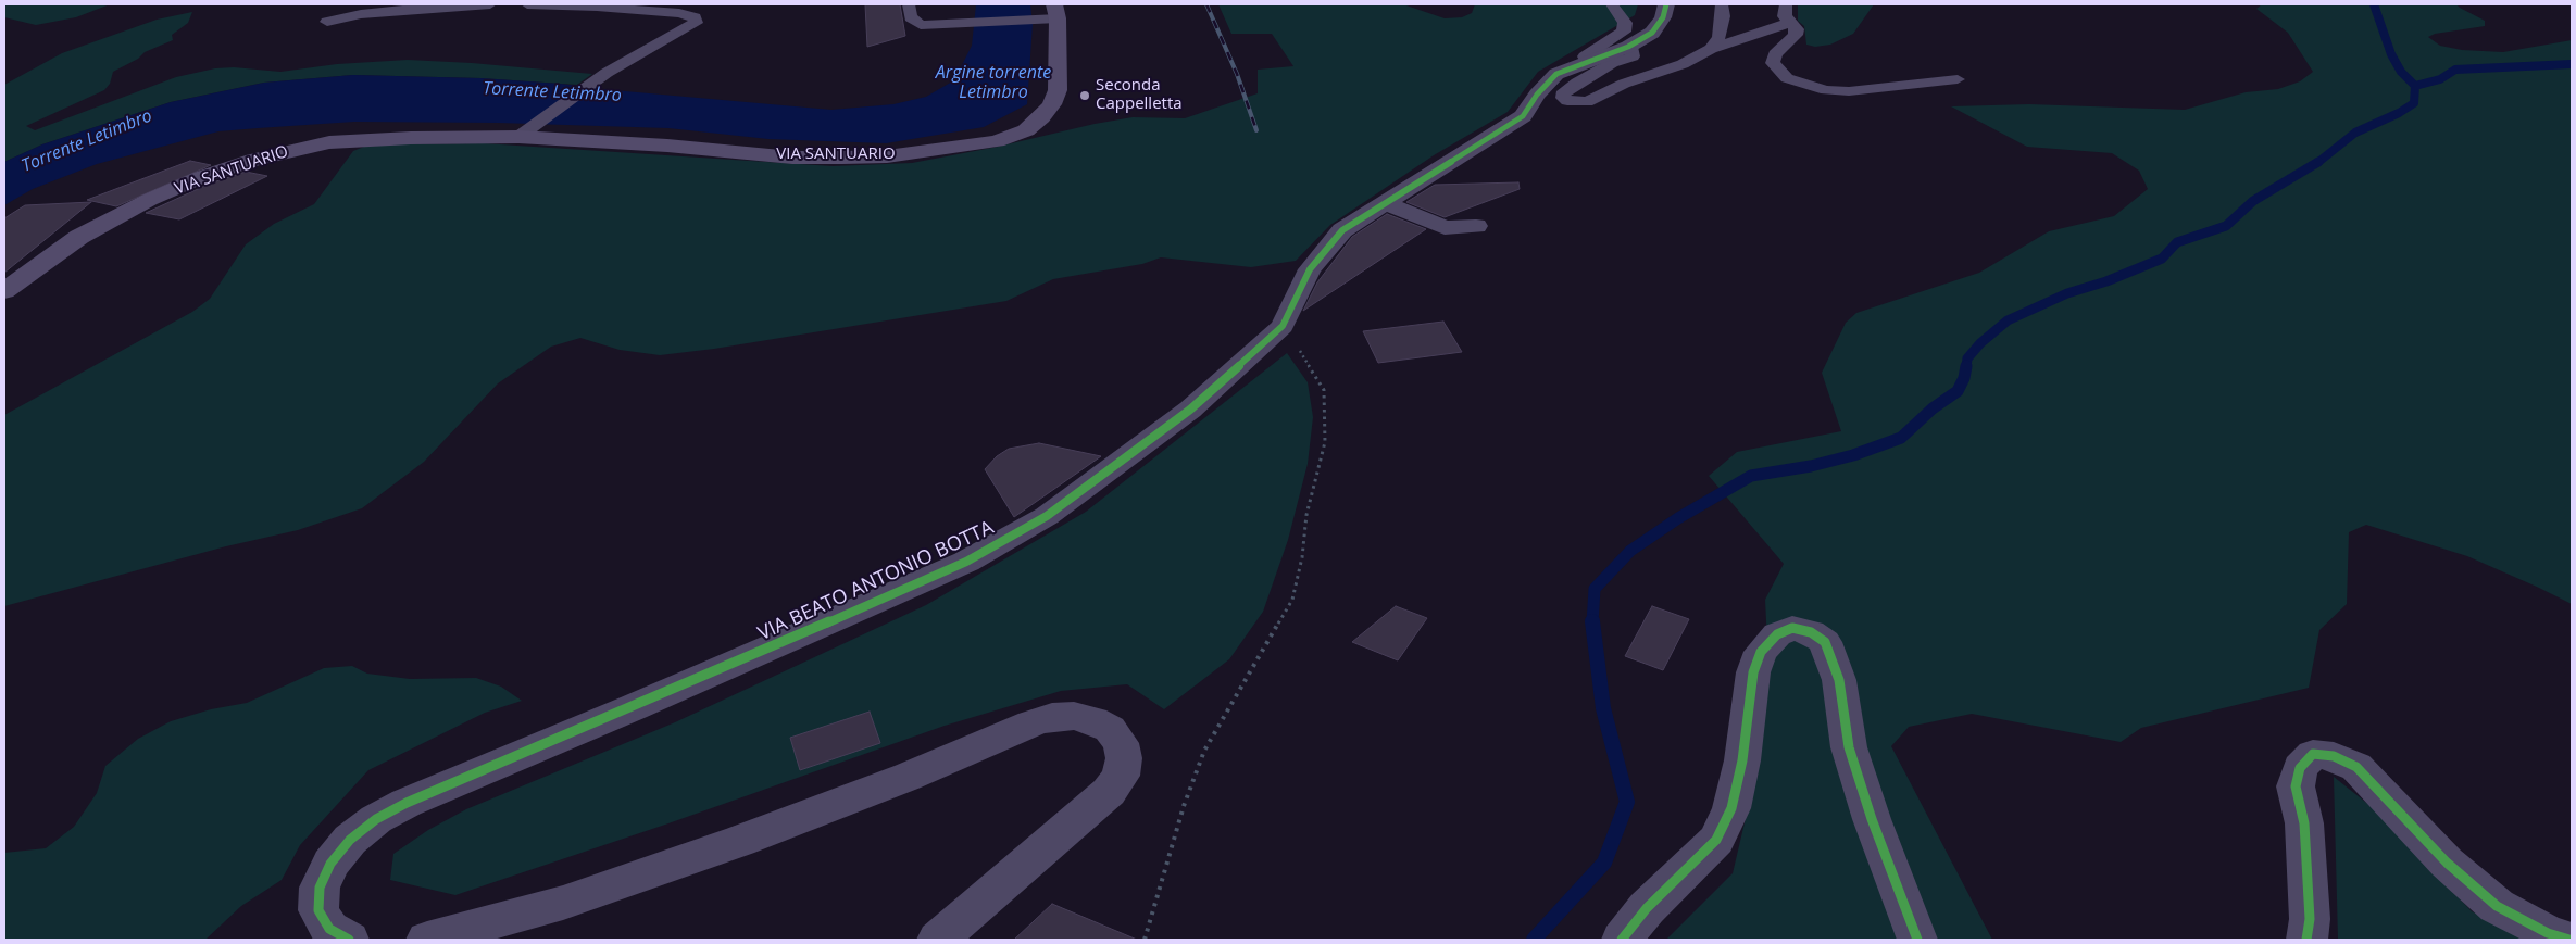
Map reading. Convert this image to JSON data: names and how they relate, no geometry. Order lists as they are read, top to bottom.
{
  "streets": {
    "main road": ["VIA SANTUARIO"],
    "street": ["VIA BEATO ANTONIO BOTTA"]
  },
  "water": ["Argine torrente Letimbro", "Torrente Letimbro"],
  "places": ["Seconda Cappelletta"]
}
